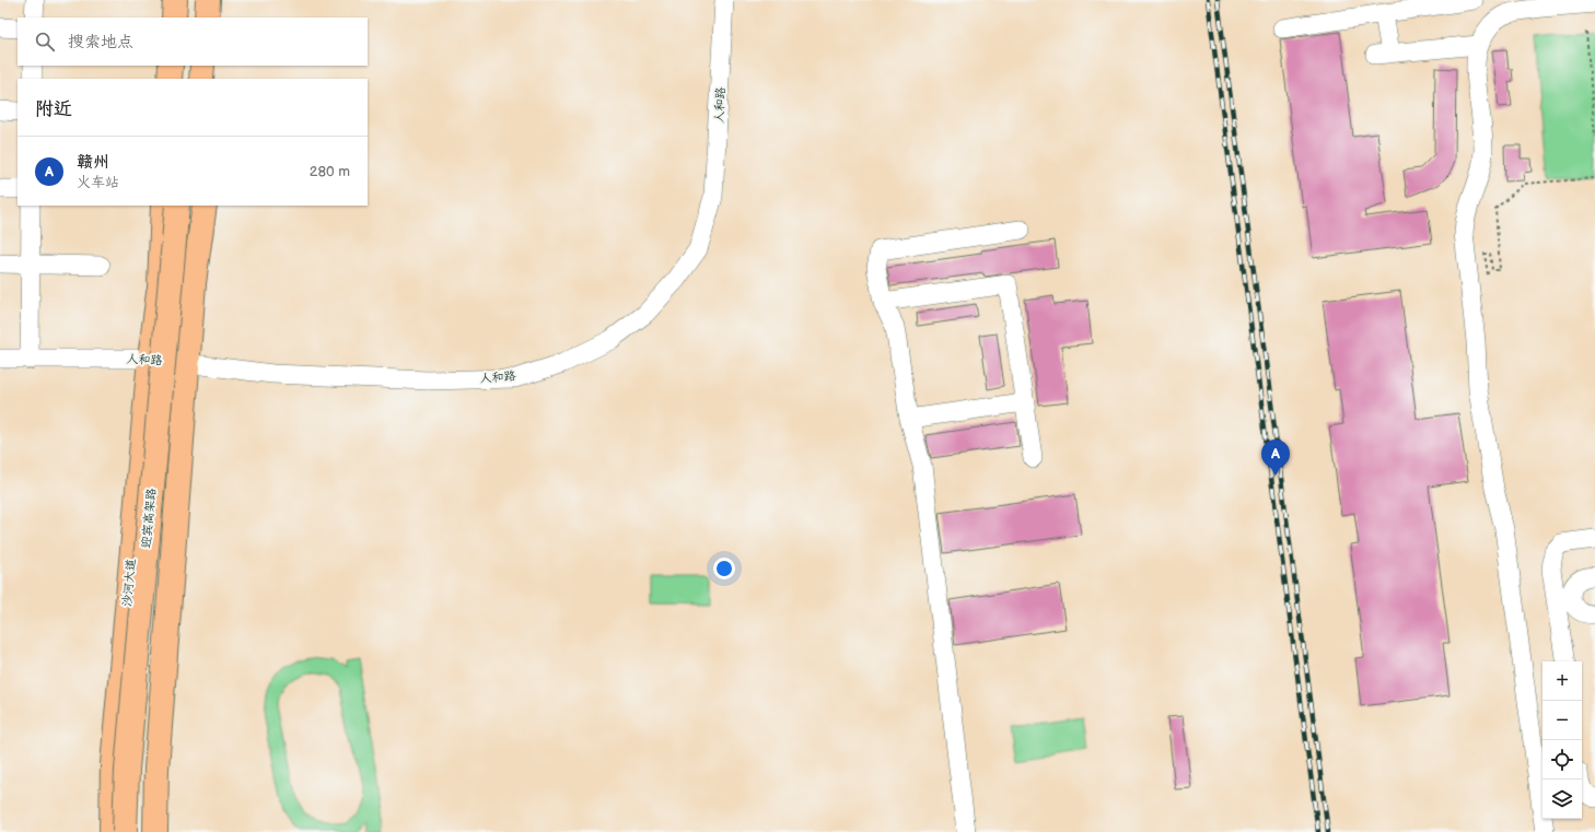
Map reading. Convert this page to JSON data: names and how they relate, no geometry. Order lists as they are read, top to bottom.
{
  "streets": {
    "main road": ["迎宾高架路", "沙河大道"],
    "street": ["人和路"]
  },
  "crossings": [
    ["人和路", "沙河大道"]
  ],
  "page": {
    "search": "搜索地点",
    "heading": "附近",
    "list": [
      {
        "mark": "A",
        "name": "赣州",
        "note": "火车站",
        "value": "280 m"
      }
    ],
    "pins": "A",
    "map_buttons": ["+", "−"]
  }
}
